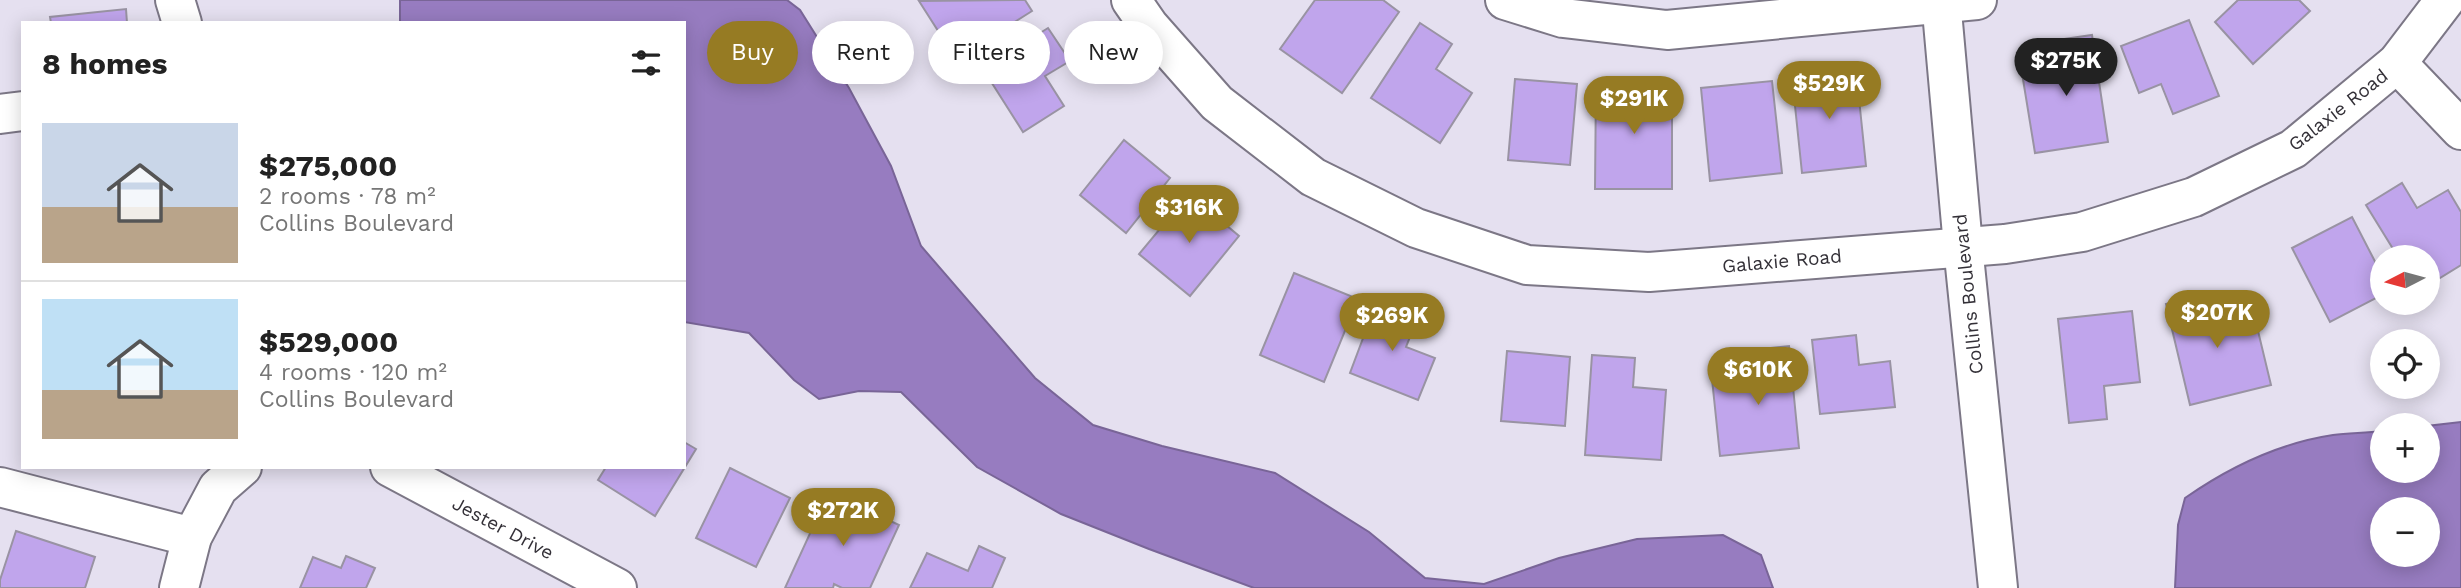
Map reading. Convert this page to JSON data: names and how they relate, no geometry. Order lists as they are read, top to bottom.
{
  "streets": {
    "street": ["Galaxie Road", "Collins Boulevard", "Jester Drive"]
  },
  "crossings": [
    ["Galaxie Road", "Collins Boulevard"]
  ],
  "north": "left",
  "page": {
    "chip": [
      "Buy",
      "Rent",
      "Filters",
      "New"
    ],
    "heading": "8 homes",
    "price": [
      "$275K",
      "$529K",
      "$291K",
      "$316K",
      "$207K",
      "$269K",
      "$610K",
      "$272K"
    ],
    "list": [
      {
        "name": "$275,000",
        "note": "2 rooms · 78 m² · Collins Boulevard"
      },
      {
        "name": "$529,000",
        "note": "4 rooms · 120 m² · Collins Boulevard"
      }
    ],
    "map_buttons": ["+", "−"]
  }
}
